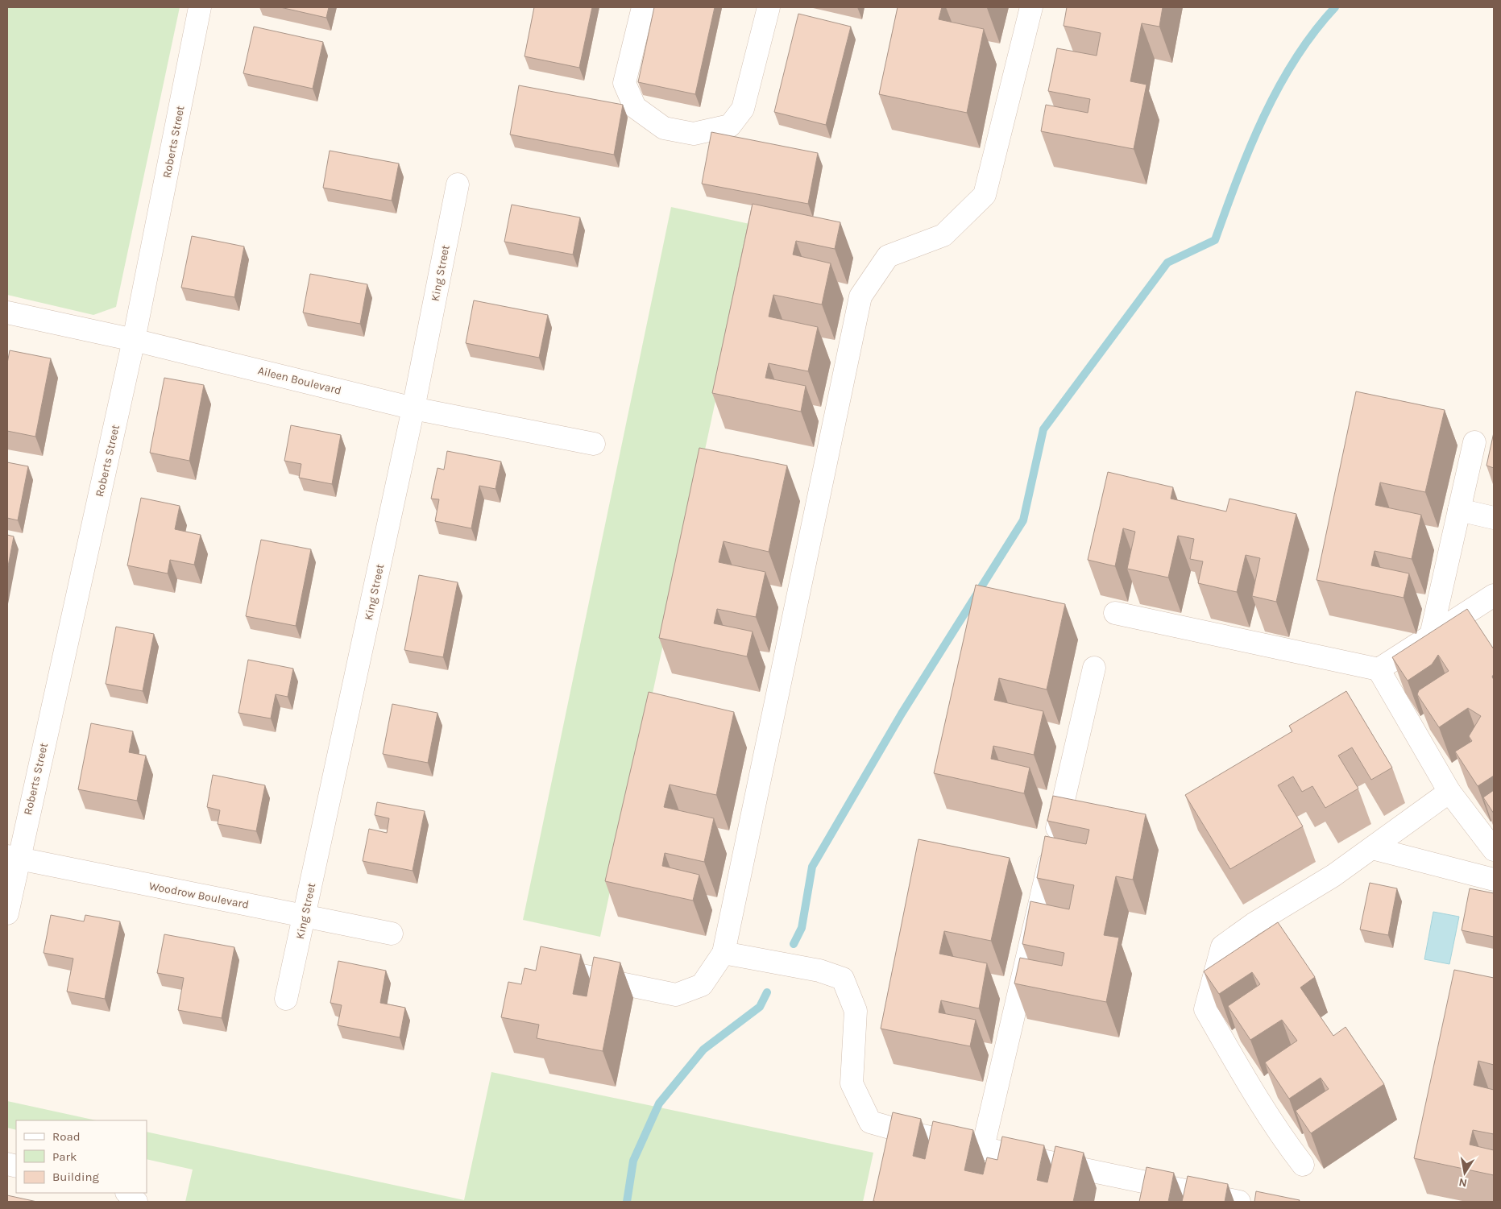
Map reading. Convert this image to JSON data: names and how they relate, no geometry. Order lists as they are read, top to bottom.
{
  "streets": {
    "street": [
      "Roberts Street",
      "King Street",
      "Aileen Boulevard",
      "Woodrow Boulevard"
    ]
  },
  "crossings": [
    ["Roberts Street", "Aileen Boulevard"],
    ["Roberts Street", "Woodrow Boulevard"],
    ["King Street", "Aileen Boulevard"],
    ["King Street", "Woodrow Boulevard"]
  ],
  "legend": ["Road", "Park", "Building"],
  "north": "bottom"
}
